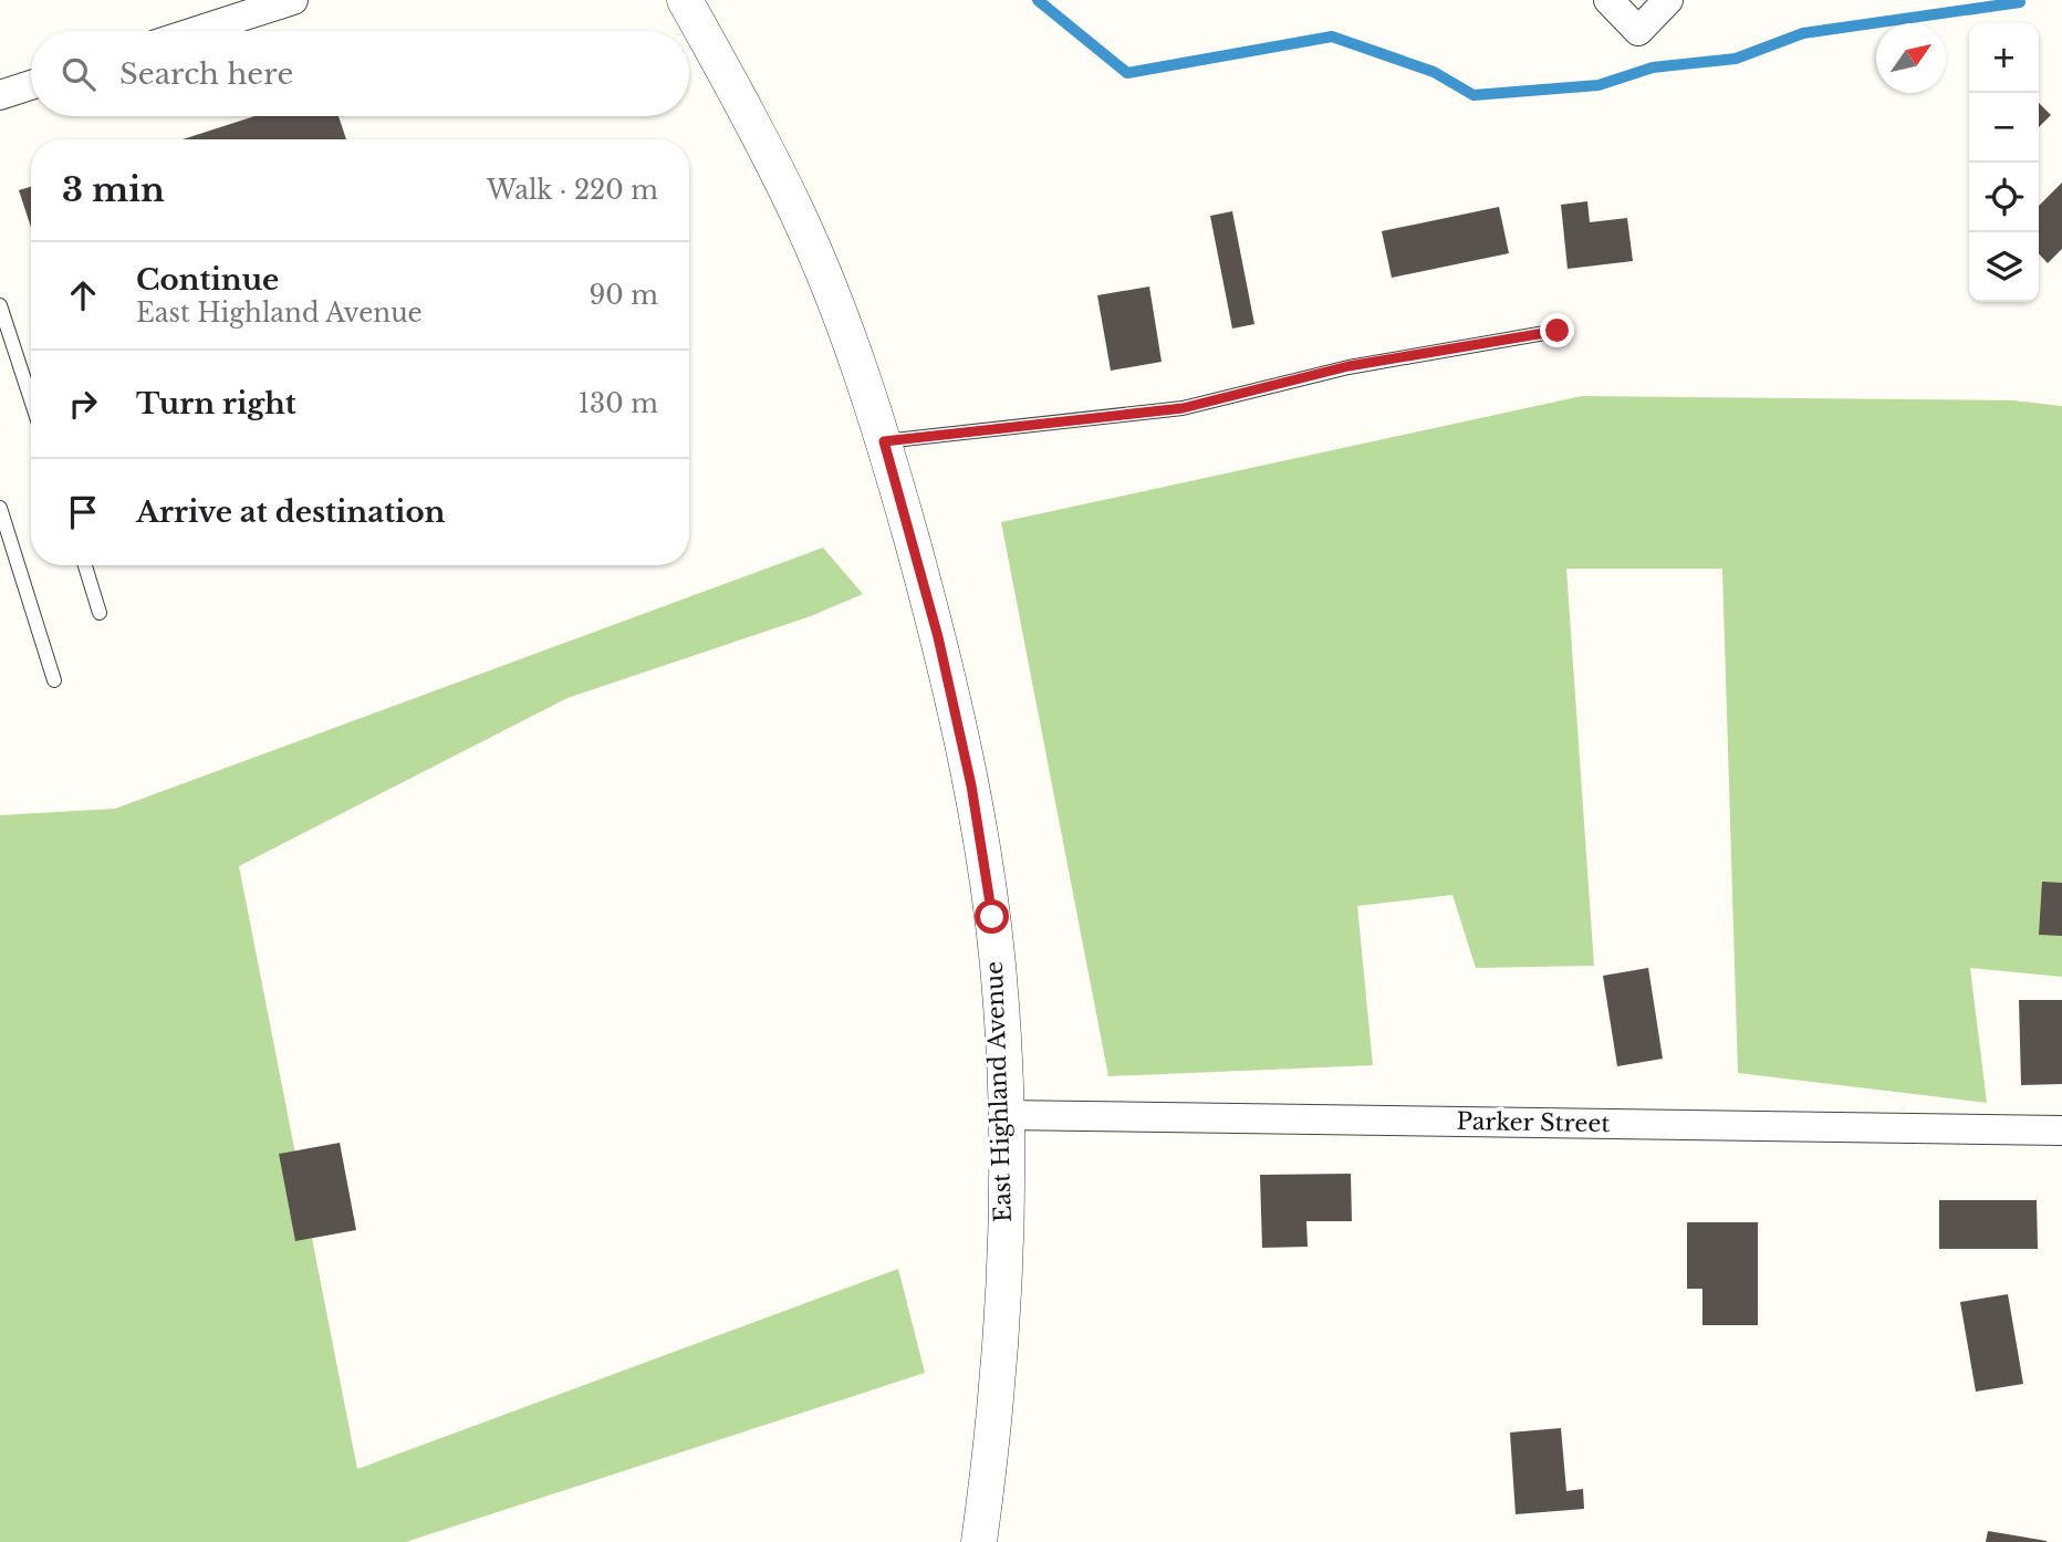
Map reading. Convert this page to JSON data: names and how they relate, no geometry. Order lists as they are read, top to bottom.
{
  "streets": {
    "street": ["East Highland Avenue", "Parker Street"]
  },
  "crossings": [
    ["East Highland Avenue", "Parker Street"]
  ],
  "north": "top right",
  "page": {
    "map_buttons": ["+", "−"],
    "search": "Search here",
    "heading": ["3 min", "Walk · 220 m"],
    "list": [
      ["Continue", "East Highland Avenue", "90 m"],
      ["Turn right", "130 m"],
      "Arrive at destination"
    ]
  }
}
